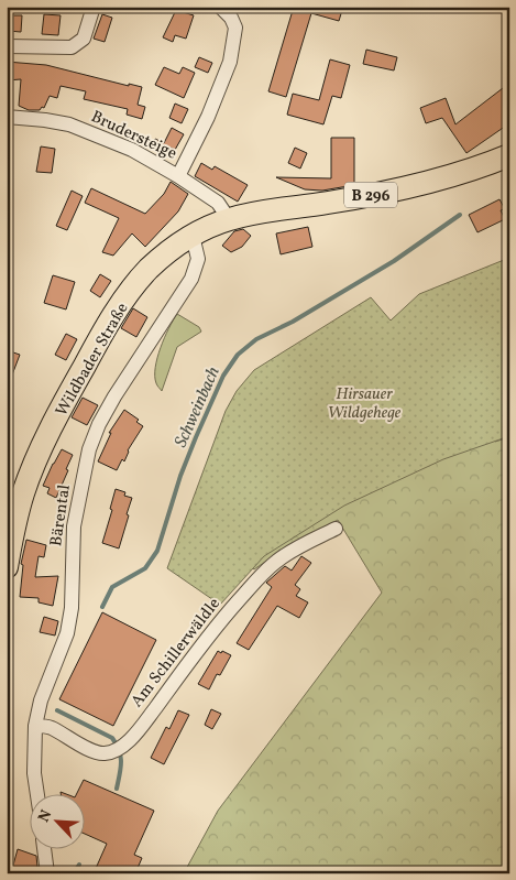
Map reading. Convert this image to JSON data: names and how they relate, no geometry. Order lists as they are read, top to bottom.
{
  "streets": {
    "main road": ["B 296", "Wildbader Straße"],
    "street": ["Brudersteige", "Bärental", "Am Schillerwäldle"]
  },
  "crossings": [
    ["Brudersteige", "Wildbader Straße"],
    ["Wildbader Straße", "Bärental"],
    ["Bärental", "Am Schillerwäldle"]
  ],
  "water": ["Schweinbach"],
  "parks": ["Hirsauer Wildgehege"],
  "north": "top left"
}
